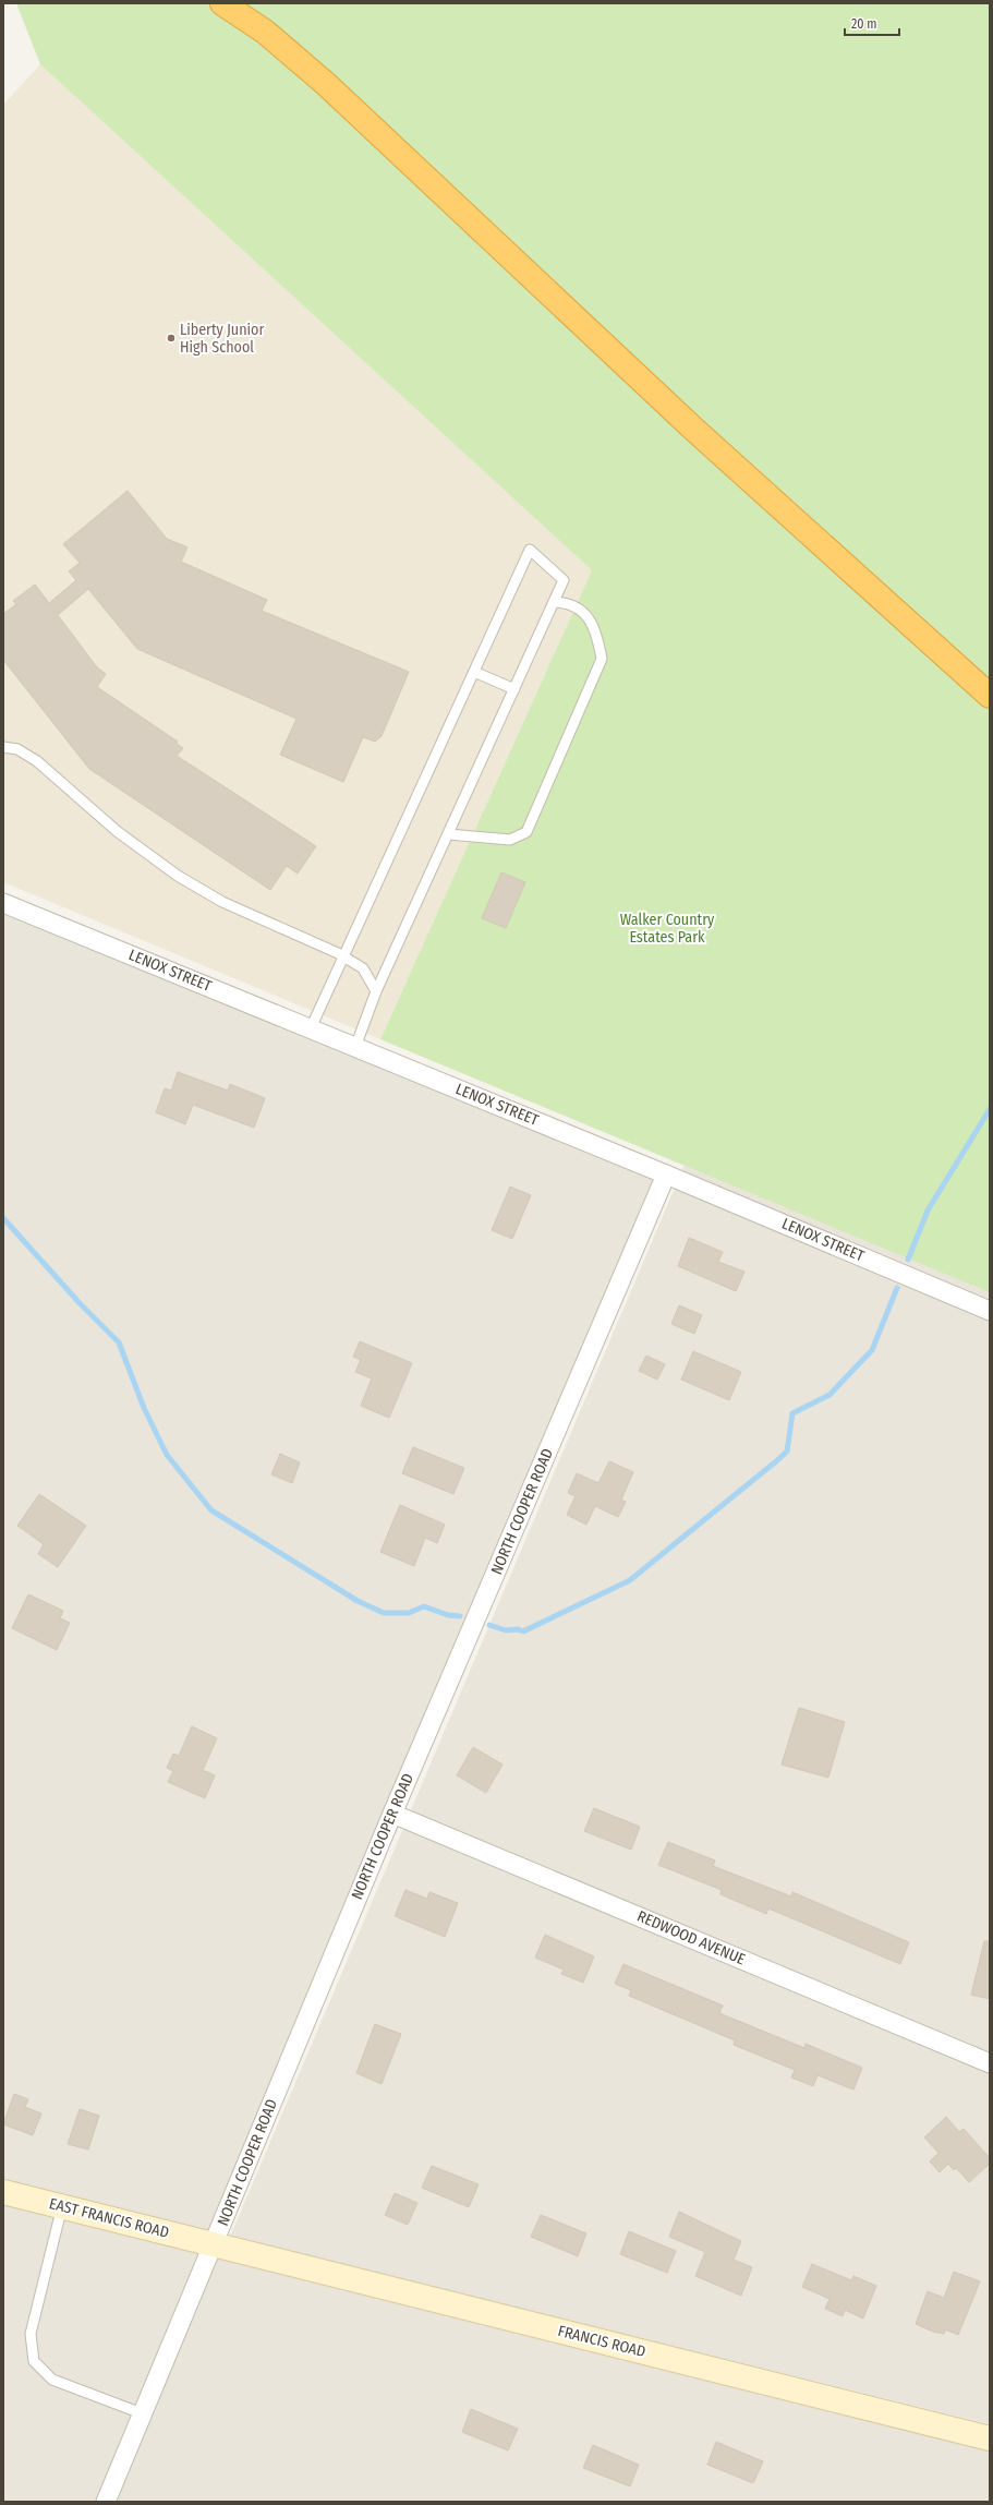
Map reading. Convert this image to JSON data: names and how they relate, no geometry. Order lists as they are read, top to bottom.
{
  "streets": {
    "street": [
      "LENOX STREET",
      "NORTH COOPER ROAD",
      "REDWOOD AVENUE",
      "EAST FRANCIS ROAD",
      "FRANCIS ROAD"
    ]
  },
  "crossings": [
    ["LENOX STREET", "NORTH COOPER ROAD"],
    ["NORTH COOPER ROAD", "REDWOOD AVENUE"],
    ["NORTH COOPER ROAD", "EAST FRANCIS ROAD"],
    ["NORTH COOPER ROAD", "FRANCIS ROAD"],
    ["EAST FRANCIS ROAD", "FRANCIS ROAD"]
  ],
  "parks": ["Walker Country Estates Park"],
  "places": ["Liberty Junior High School"],
  "scale_bar": "20 m"
}
